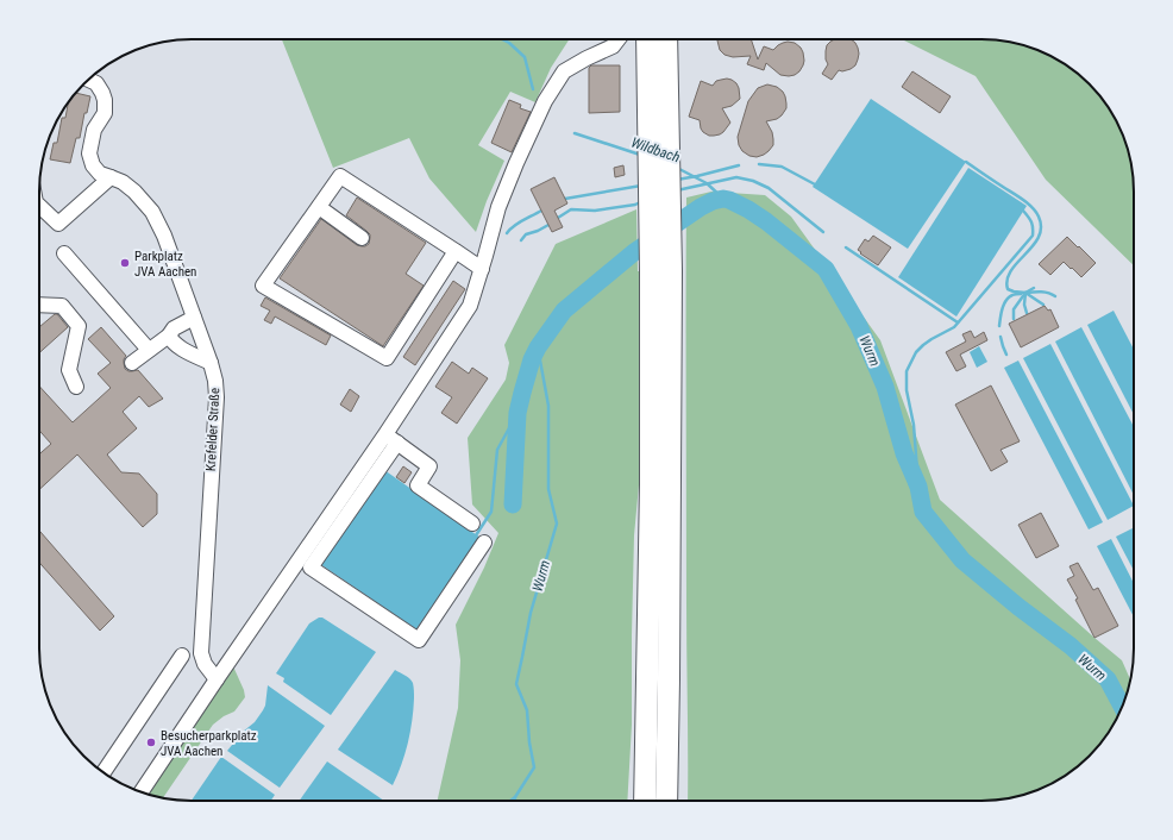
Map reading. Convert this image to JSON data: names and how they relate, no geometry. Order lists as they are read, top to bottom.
{
  "streets": {
    "street": ["Krefelder Straße"]
  },
  "water": ["Wildbach", "Wurm"],
  "places": ["Parkplatz JVA Aachen", "Besucherparkplatz JVA Aachen"]
}
